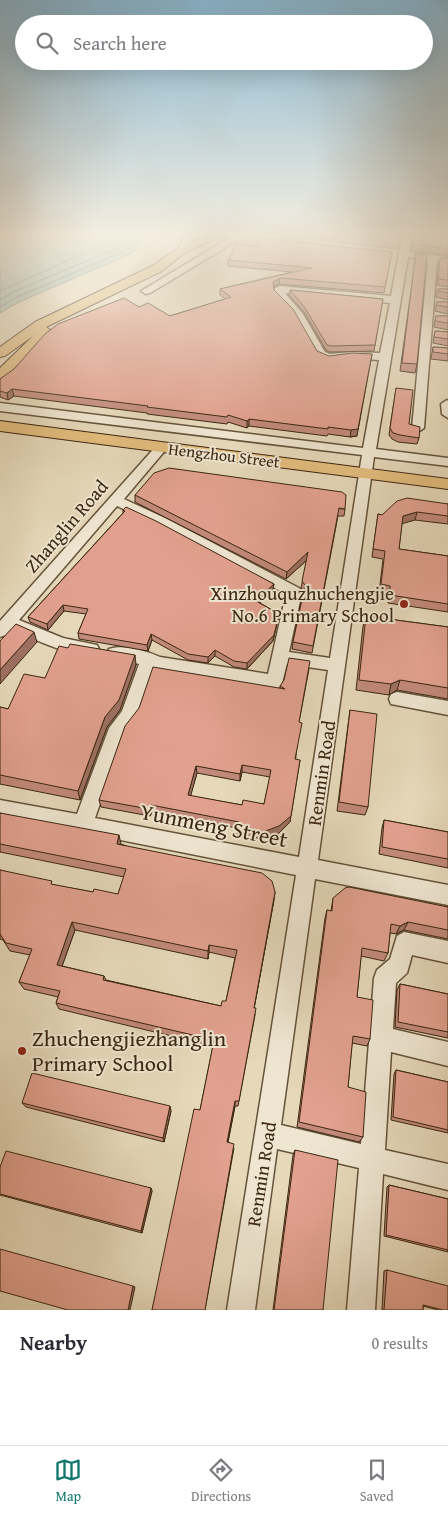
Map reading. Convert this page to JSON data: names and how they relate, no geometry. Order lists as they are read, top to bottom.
{
  "streets": {
    "main road": ["Hengzhou Street"],
    "street": ["Zhanglin Road", "Renmin Road", "Yunmeng Street"]
  },
  "crossings": [
    ["Hengzhou Street", "Zhanglin Road"],
    ["Hengzhou Street", "Renmin Road"],
    ["Renmin Road", "Yunmeng Street"]
  ],
  "places": ["Xinzhouquzhuchengjie No.6 Primary School", "Zhuchengjiezhanglin Primary School"],
  "page": {
    "search": "Search here",
    "heading": ["Nearby", "0 results"],
    "nav": ["Map", "Directions", "Saved"]
  }
}
